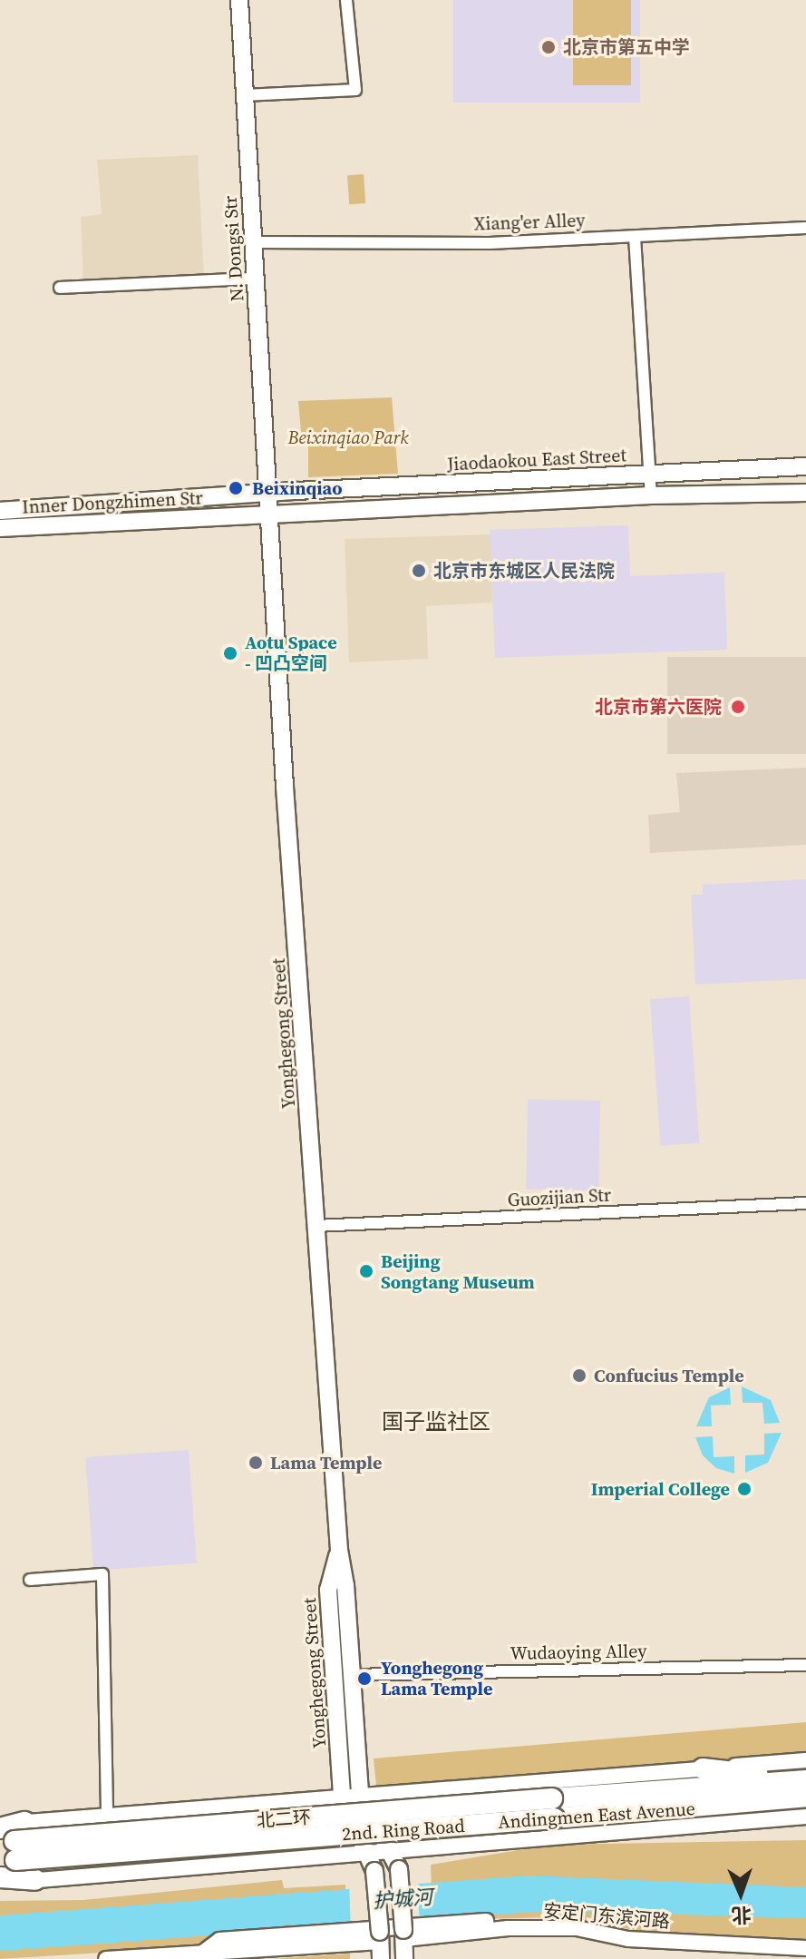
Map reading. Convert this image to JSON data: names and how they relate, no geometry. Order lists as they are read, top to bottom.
{
  "streets": {
    "highway": ["北二环"],
    "main road": [
      "N. Dongsi Str",
      "Jiaodaokou East Street",
      "Inner Dongzhimen Str",
      "Yonghegong Street"
    ],
    "street": [
      "Xiang'er Alley",
      "Guozijian Str",
      "Wudaoying Alley",
      "Andingmen East Avenue",
      "安定门东滨河路"
    ]
  },
  "crossings": [
    ["Xiang'er Alley", "N. Dongsi Str"],
    ["N. Dongsi Str", "Jiaodaokou East Street"],
    ["N. Dongsi Str", "Inner Dongzhimen Str"],
    ["N. Dongsi Str", "Yonghegong Street"],
    ["Inner Dongzhimen Str", "Yonghegong Street"],
    ["Yonghegong Street", "Guozijian Str"],
    ["Yonghegong Street", "Wudaoying Alley"]
  ],
  "districts": ["国子监社区"],
  "water": ["护城河"],
  "parks": ["Beixinqiao Park"],
  "places": [
    "北京市第五中学",
    "Beixinqiao",
    "北京市东城区人民法院",
    "Aotu Space - 凹凸空间",
    "北京市第六医院",
    "Beijing Songtang Museum",
    "Confucius Temple",
    "Lama Temple",
    "Imperial College",
    "Yonghegong Lama Temple"
  ],
  "north": "bottom"
}
